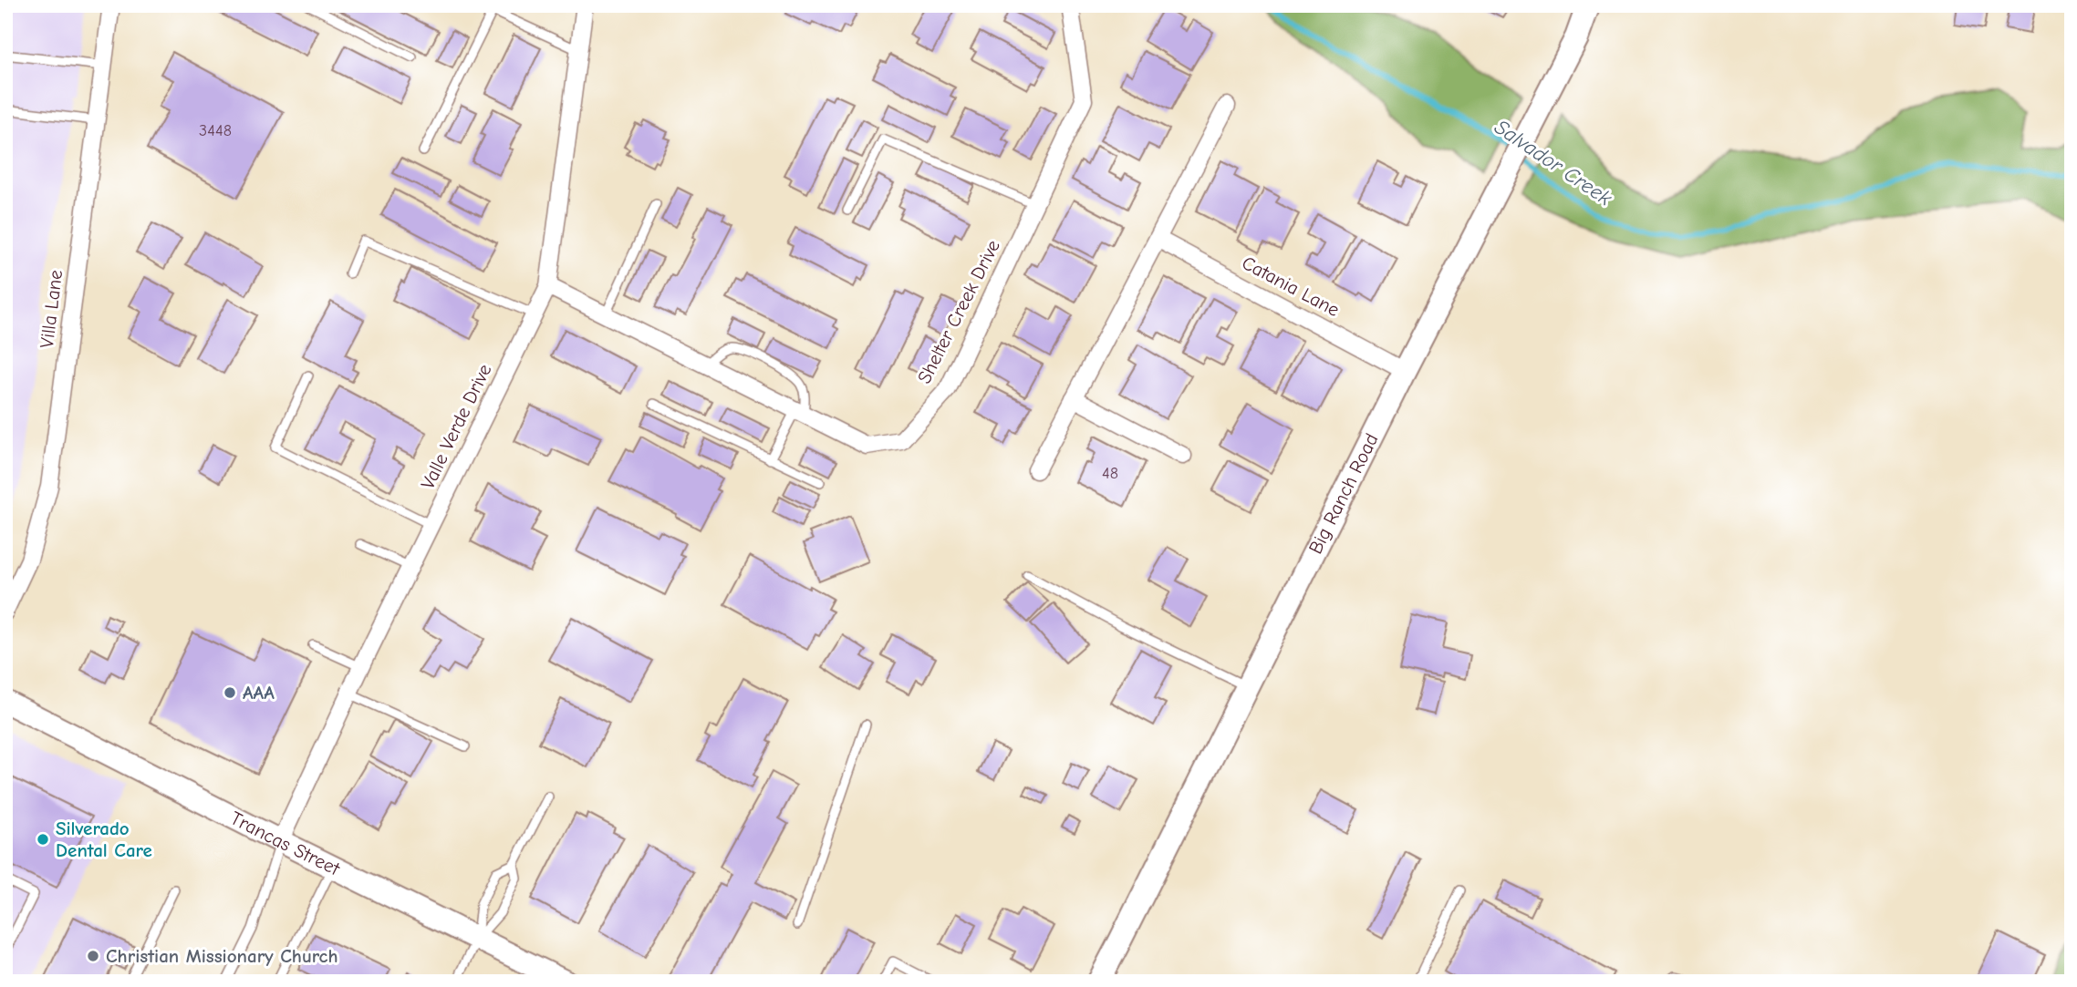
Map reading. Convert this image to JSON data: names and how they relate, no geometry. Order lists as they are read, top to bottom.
{
  "streets": {
    "street": [
      "Catania Lane",
      "Villa Lane",
      "Shelter Creek Drive",
      "Valle Verde Drive",
      "Big Ranch Road",
      "Trancas Street"
    ]
  },
  "crossings": [
    ["Catania Lane", "Big Ranch Road"],
    ["Shelter Creek Drive", "Valle Verde Drive"],
    ["Valle Verde Drive", "Trancas Street"]
  ],
  "water": ["Salvador Creek"],
  "places": ["AAA", "Silverado Dental Care", "Christian Missionary Church"],
  "house_numbers": ["3448", "48"]
}
